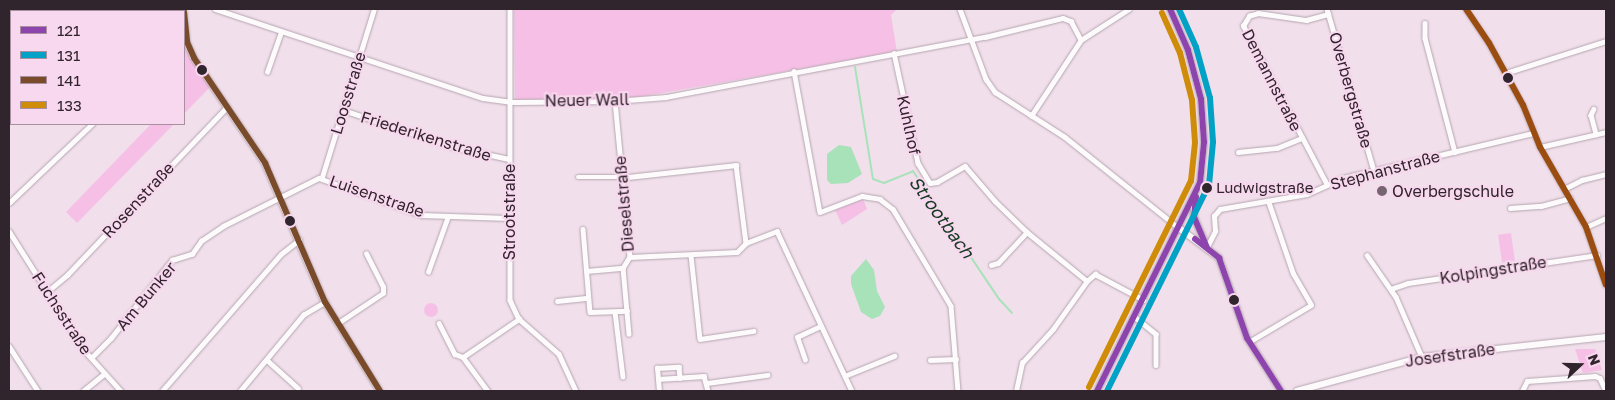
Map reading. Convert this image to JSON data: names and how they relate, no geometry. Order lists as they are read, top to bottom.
{
  "streets": {
    "street": [
      "Demannstraße",
      "Overbergstraße",
      "Loosstraße",
      "Neuer Wall",
      "Kuhlhof",
      "Friederikenstraße",
      "Stephanstraße",
      "Luisenstraße",
      "Rosenstraße",
      "Dieselstraße",
      "Strootstraße",
      "Kolpingstraße",
      "Am Bunker",
      "Fuchsstraße",
      "Josefstraße"
    ]
  },
  "crossings": [
    ["Demannstraße", "Overbergstraße"],
    ["Demannstraße", "Stephanstraße"],
    ["Overbergstraße", "Stephanstraße"],
    ["Loosstraße", "Neuer Wall"],
    ["Loosstraße", "Friederikenstraße"],
    ["Loosstraße", "Luisenstraße"],
    ["Neuer Wall", "Kuhlhof"],
    ["Neuer Wall", "Dieselstraße"],
    ["Neuer Wall", "Strootstraße"],
    ["Friederikenstraße", "Strootstraße"],
    ["Luisenstraße", "Strootstraße"],
    ["Luisenstraße", "Am Bunker"],
    ["Rosenstraße", "Fuchsstraße"],
    ["Am Bunker", "Fuchsstraße"]
  ],
  "water": ["Strootbach"],
  "places": ["Ludwigstraße", "Overbergschule"],
  "lines": [
    "transit line 121",
    "transit line 131",
    "transit line 133",
    "transit line 141"
  ],
  "legend": [
    "121",
    "131",
    "141",
    "133"
  ],
  "north": "right"
}
